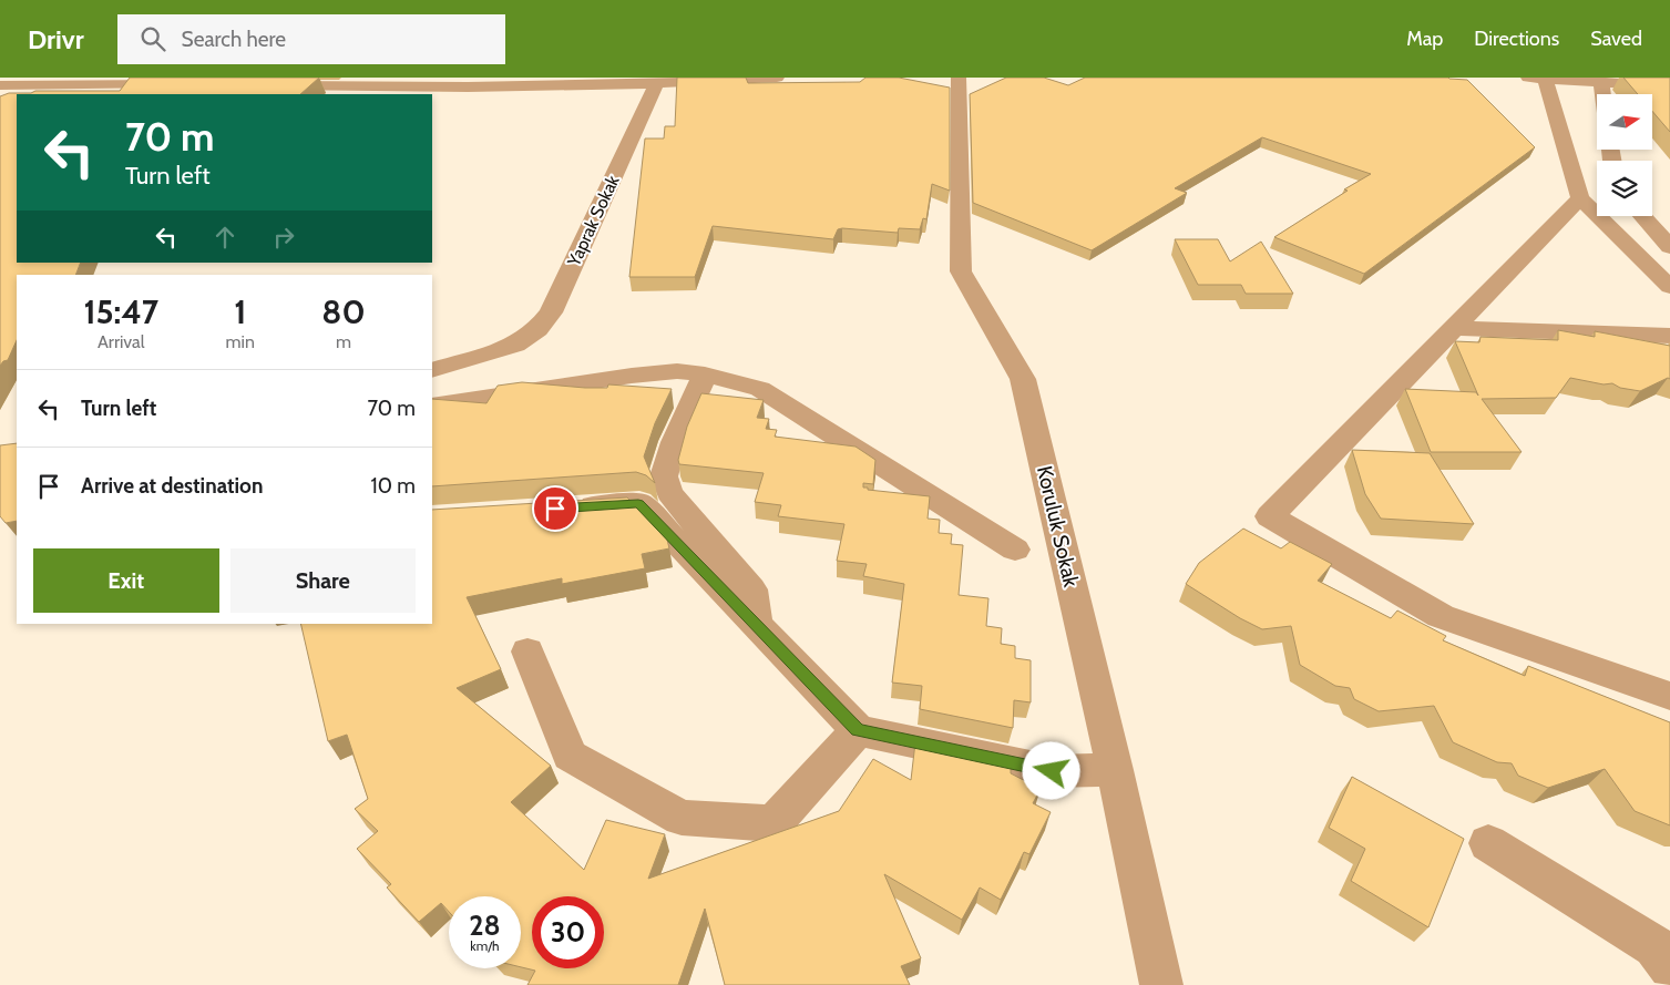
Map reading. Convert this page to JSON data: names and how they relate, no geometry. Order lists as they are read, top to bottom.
{
  "streets": {
    "street": ["Yaprak Sokak", "Koruluk Sokak"]
  },
  "north": "right",
  "page": {
    "header": "Drivr",
    "search": "Search here",
    "nav": ["Map", "Directions", "Saved"],
    "turn": ["70 m", "Turn left"],
    "eta": [
      "15:47",
      "Arrival",
      "1",
      "min",
      "80",
      "m"
    ],
    "list": [
      {
        "name": "Turn left",
        "value": "70 m"
      },
      {
        "name": "Arrive at destination",
        "value": "10 m"
      }
    ],
    "buttons": ["Exit", "Share"],
    "speed": "28 km/h",
    "limit": "30"
  }
}
